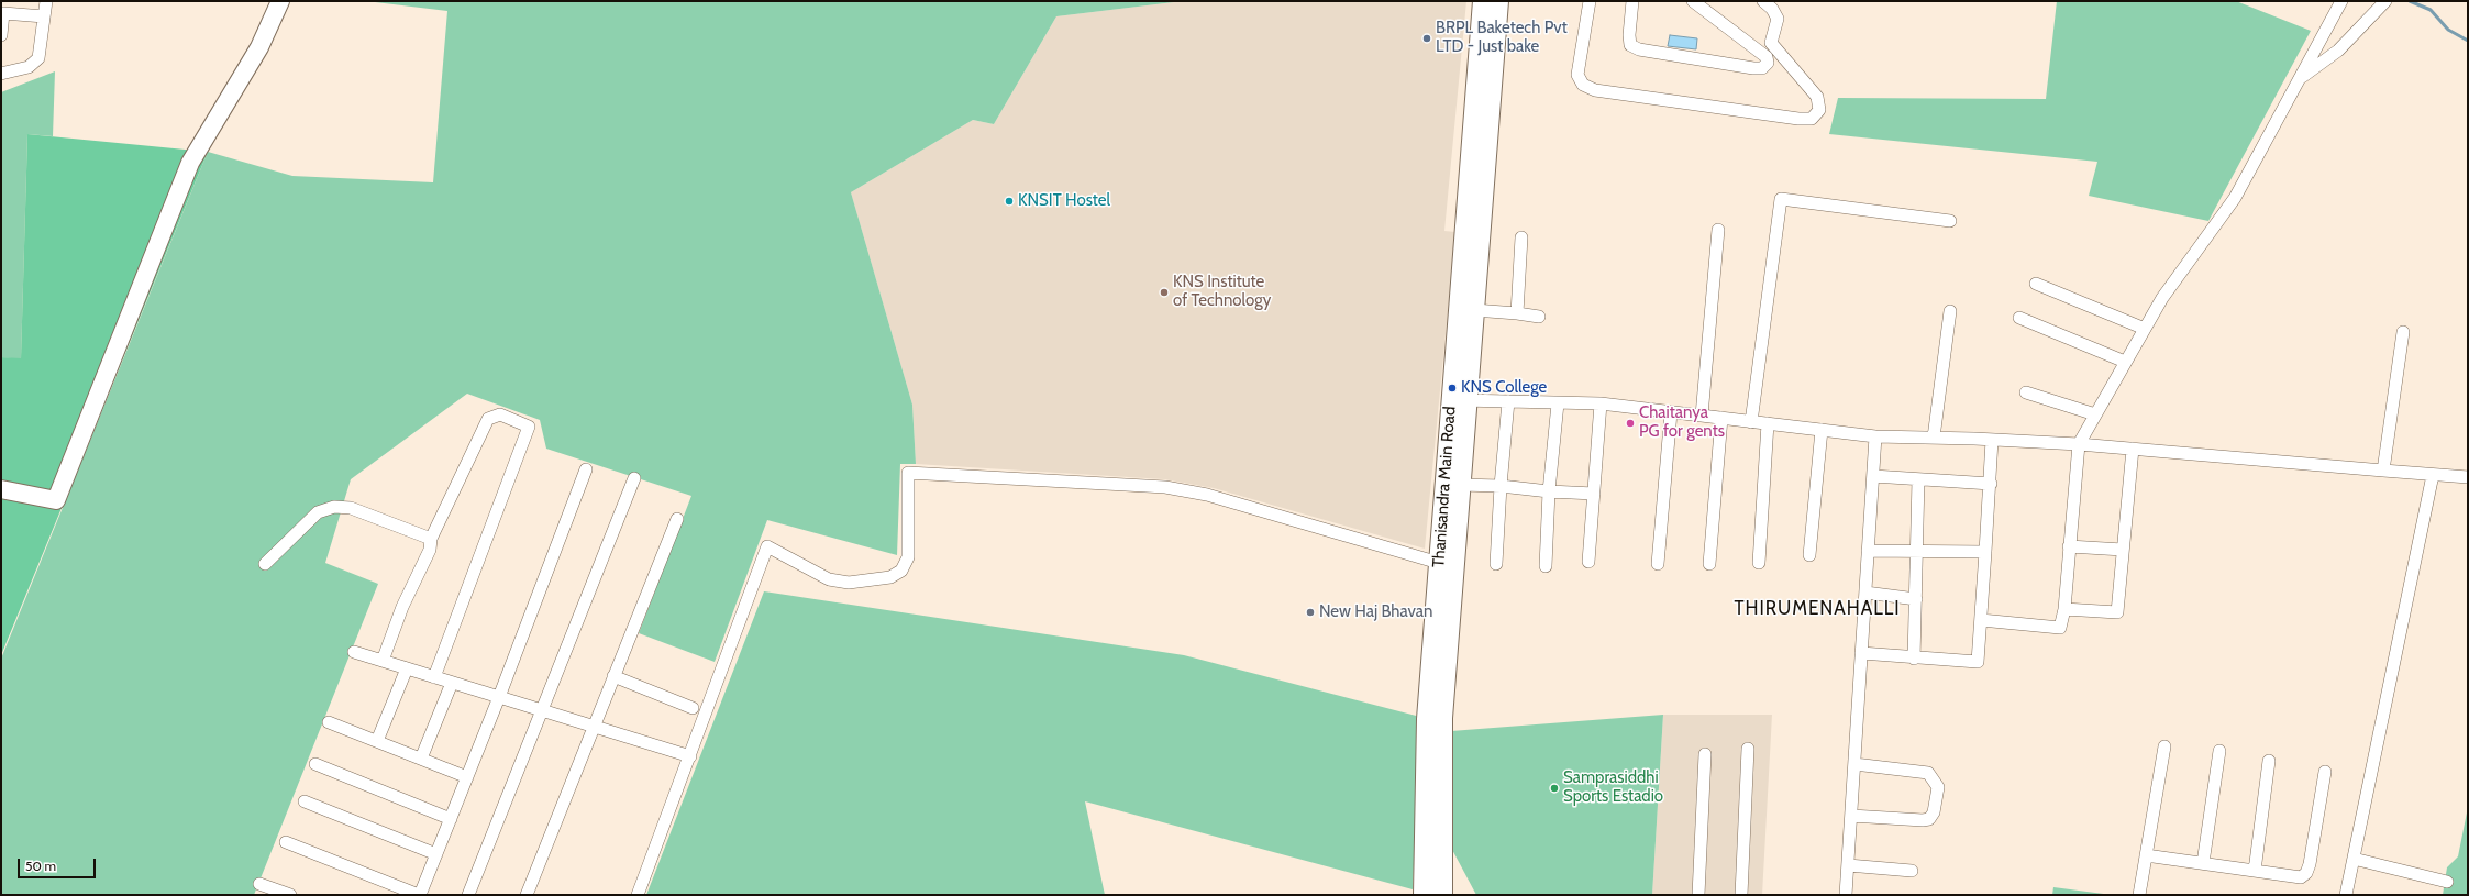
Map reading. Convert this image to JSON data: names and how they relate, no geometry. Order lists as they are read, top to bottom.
{
  "streets": {
    "main road": ["Thanisandra Main Road"]
  },
  "districts": ["THIRUMENAHALLI"],
  "places": [
    "BRPL Baketech Pvt LTD - Just bake",
    "KNSIT Hostel",
    "KNS Institute of Technology",
    "KNS College",
    "Chaitanya PG for gents",
    "New Haj Bhavan",
    "Samprasiddhi Sports Estadio"
  ],
  "scale_bar": "50 m"
}
